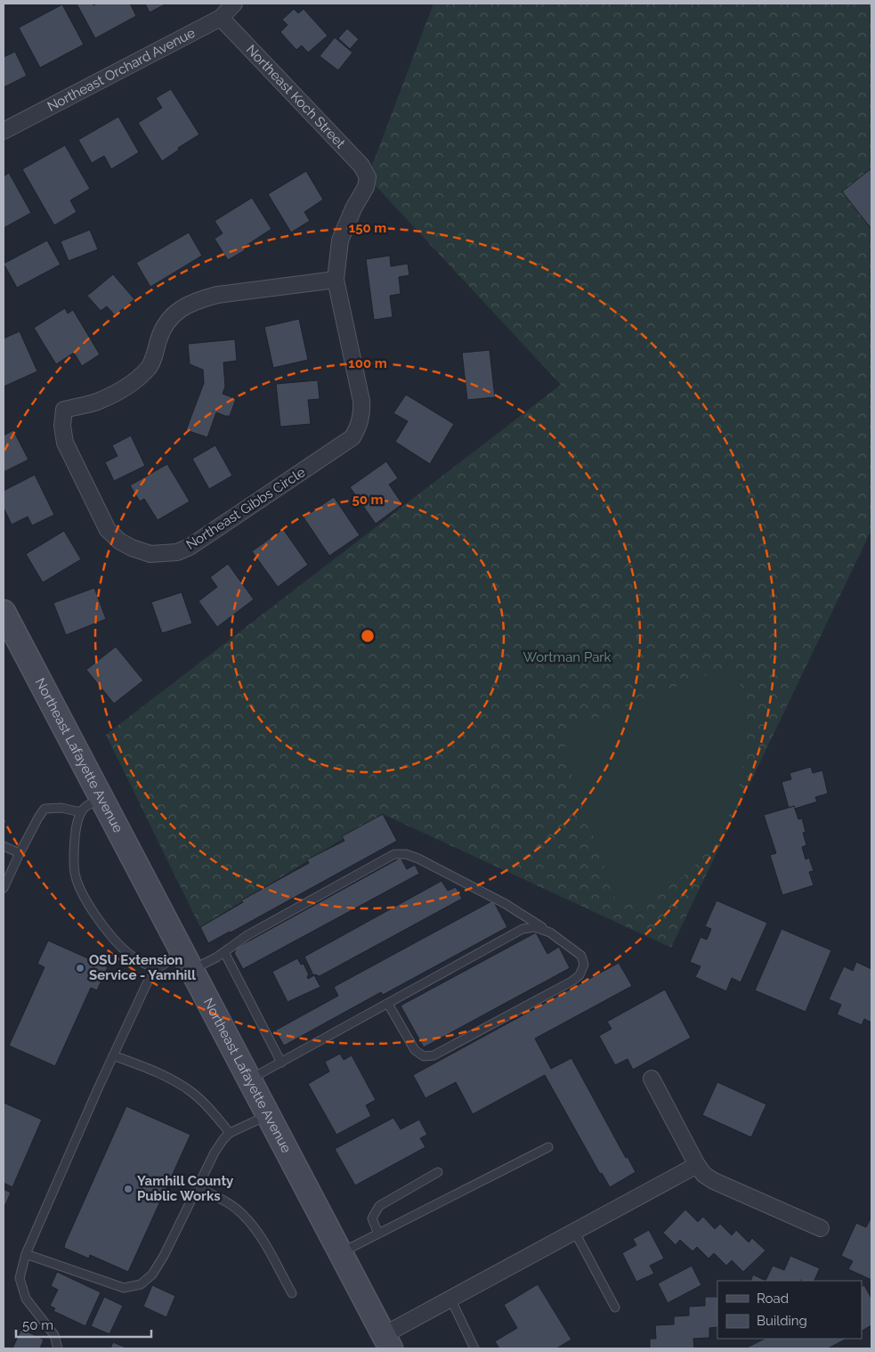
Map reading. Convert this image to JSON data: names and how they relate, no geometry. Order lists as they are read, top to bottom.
{
  "streets": {
    "main road": ["Northeast Lafayette Avenue"],
    "street": ["Northeast Orchard Avenue", "Northeast Koch Street", "Northeast Gibbs Circle"]
  },
  "crossings": [
    ["Northeast Orchard Avenue", "Northeast Koch Street"],
    ["Northeast Koch Street", "Northeast Gibbs Circle"]
  ],
  "parks": ["Wortman Park"],
  "places": ["OSU Extension Service - Yamhill", "Yamhill County Public Works"],
  "legend": ["Road", "Building"],
  "scale_bar": "50 m",
  "rings": ["150 m", "100 m", "50 m"]
}
